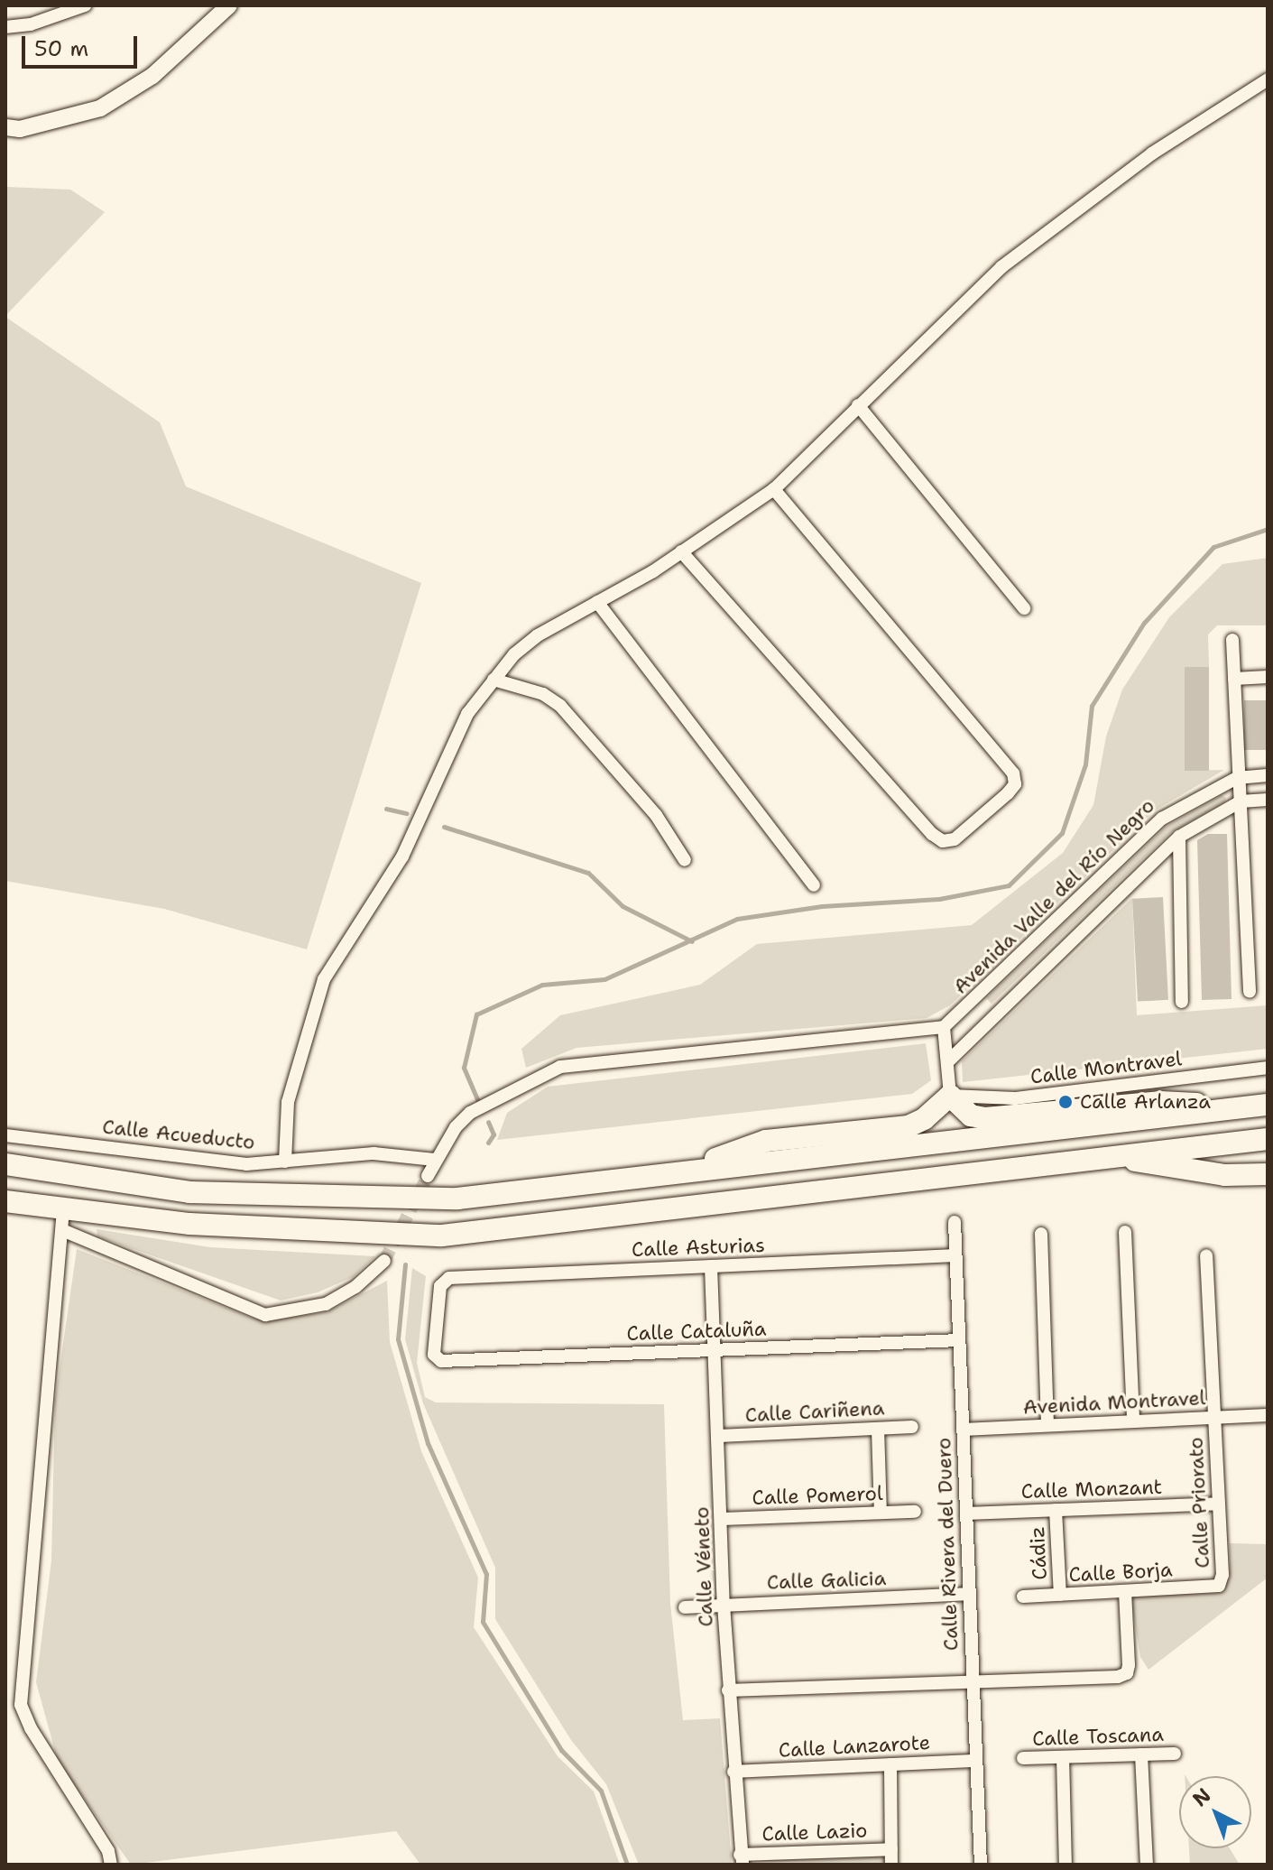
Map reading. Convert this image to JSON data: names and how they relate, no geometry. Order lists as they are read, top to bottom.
{
  "streets": {
    "street": [
      "Avenida Valle del Río Negro",
      "Calle Montravel",
      "Calle Acueducto",
      "Calle Asturias",
      "Calle Cataluña",
      "Avenida Montravel",
      "Calle Cariñena",
      "Calle Monzant",
      "Calle Pomerol",
      "Calle Priorato",
      "Calle Rivera del Duero",
      "Cádiz",
      "Calle Véneto",
      "Calle Borja",
      "Calle Galicia",
      "Calle Toscana",
      "Calle Lanzarote",
      "Calle Lazio"
    ]
  },
  "crossings": [
    ["Calle Asturias", "Calle Cataluña"],
    ["Calle Asturias", "Calle Rivera del Duero"],
    ["Calle Asturias", "Calle Véneto"],
    ["Calle Cataluña", "Calle Rivera del Duero"],
    ["Calle Cataluña", "Calle Véneto"],
    ["Avenida Montravel", "Calle Priorato"],
    ["Avenida Montravel", "Calle Rivera del Duero"],
    ["Calle Cariñena", "Calle Véneto"],
    ["Calle Monzant", "Calle Priorato"],
    ["Calle Monzant", "Calle Rivera del Duero"],
    ["Calle Monzant", "Cádiz"],
    ["Calle Pomerol", "Calle Véneto"],
    ["Calle Priorato", "Calle Borja"],
    ["Calle Rivera del Duero", "Calle Galicia"],
    ["Calle Rivera del Duero", "Calle Lanzarote"],
    ["Cádiz", "Calle Borja"],
    ["Calle Véneto", "Calle Galicia"],
    ["Calle Véneto", "Calle Lanzarote"],
    ["Calle Véneto", "Calle Lazio"]
  ],
  "places": ["Calle Arlanza"],
  "scale_bar": "50 m",
  "north": "top left"
}
